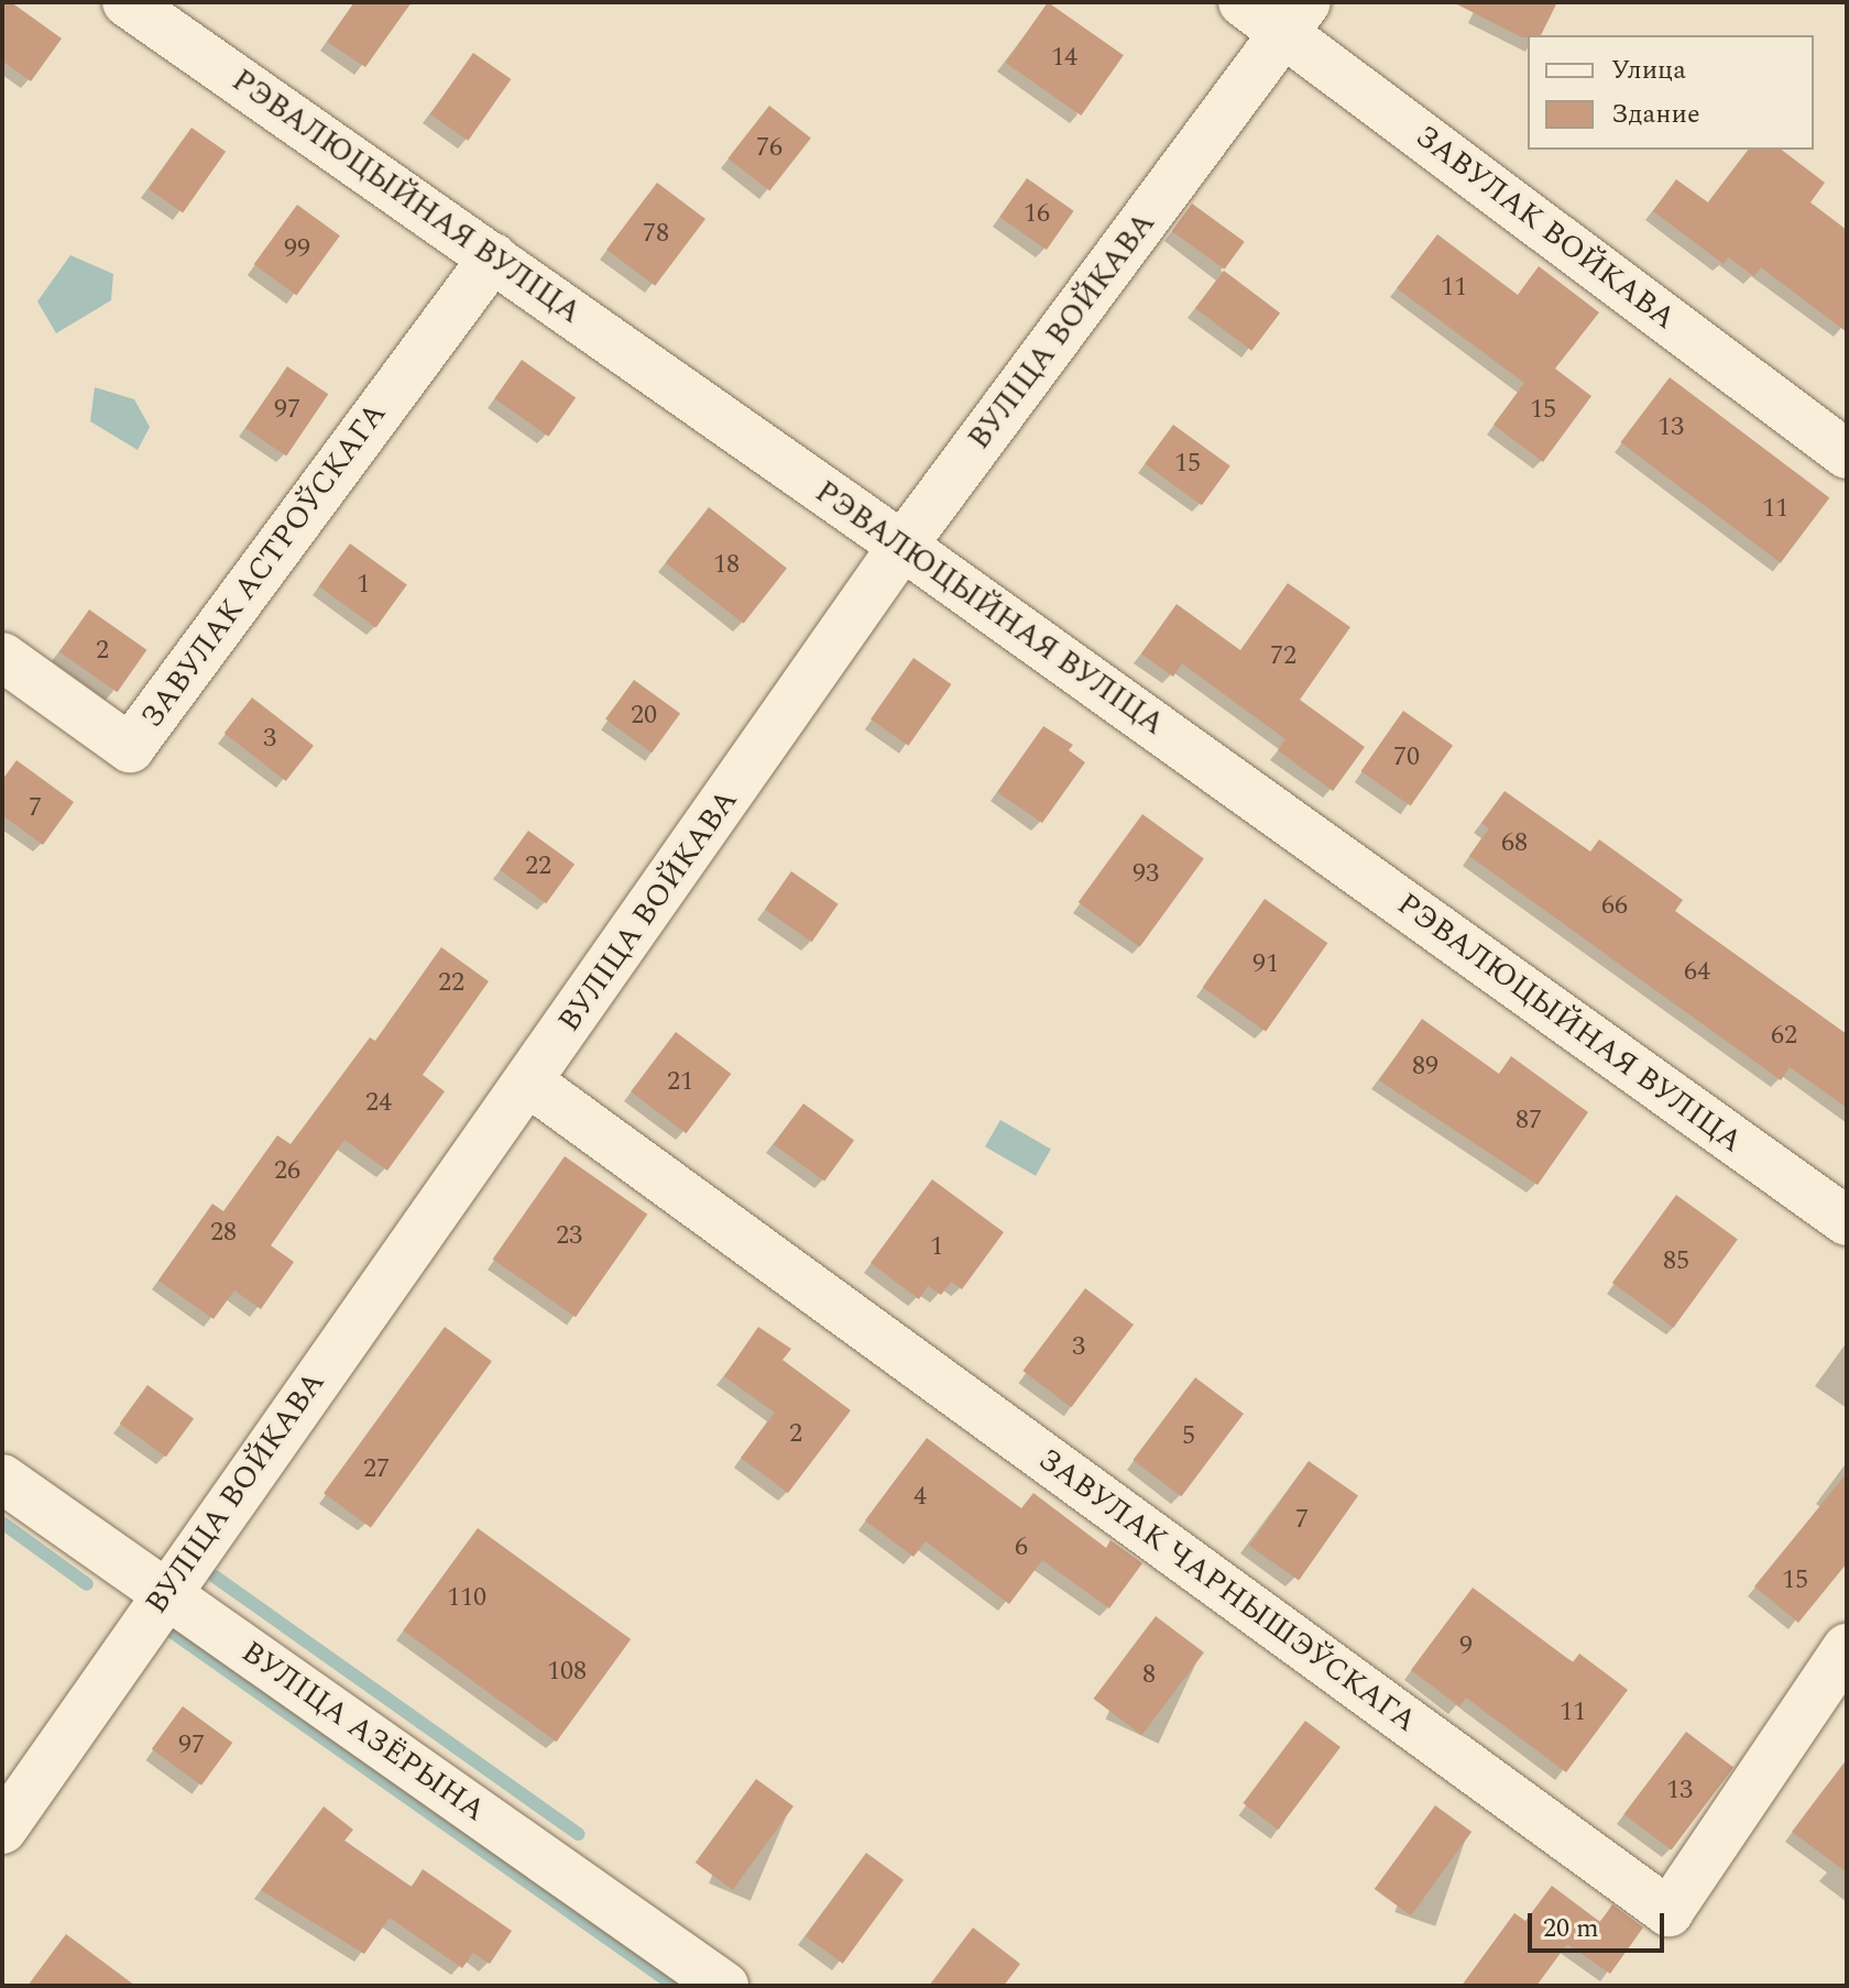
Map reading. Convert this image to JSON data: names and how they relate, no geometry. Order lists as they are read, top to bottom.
{
  "streets": {
    "street": [
      "РЭВАЛЮЦЫЙНАЯ ВУЛІЦА",
      "ЗАВУЛАК ВОЙКАВА",
      "ВУЛІЦА ВОЙКАВА",
      "ЗАВУЛАК АСТРОЎСКАГА",
      "ЗАВУЛАК ЧАРНЫШЭЎСКАГА",
      "ВУЛІЦА АЗЁРЫНА"
    ]
  },
  "crossings": [
    ["РЭВАЛЮЦЫЙНАЯ ВУЛІЦА", "ВУЛІЦА ВОЙКАВА"],
    ["РЭВАЛЮЦЫЙНАЯ ВУЛІЦА", "ЗАВУЛАК АСТРОЎСКАГА"],
    ["ЗАВУЛАК ВОЙКАВА", "ВУЛІЦА ВОЙКАВА"],
    ["ВУЛІЦА ВОЙКАВА", "ЗАВУЛАК ЧАРНЫШЭЎСКАГА"],
    ["ВУЛІЦА ВОЙКАВА", "ВУЛІЦА АЗЁРЫНА"]
  ],
  "house_numbers": [
    "14",
    "76",
    "16",
    "78",
    "99",
    "11",
    "97",
    "15",
    "13",
    "15",
    "11",
    "18",
    "1",
    "2",
    "72",
    "20",
    "3",
    "70",
    "7",
    "68",
    "22",
    "93",
    "66",
    "91",
    "64",
    "22",
    "62",
    "89",
    "21",
    "24",
    "87",
    "26",
    "28",
    "23",
    "1",
    "85",
    "3",
    "2",
    "5",
    "27",
    "4",
    "7",
    "6",
    "15",
    "110",
    "9",
    "108",
    "8",
    "11",
    "97",
    "13"
  ],
  "legend": ["Улица", "Здание"],
  "scale_bar": "20 m"
}
